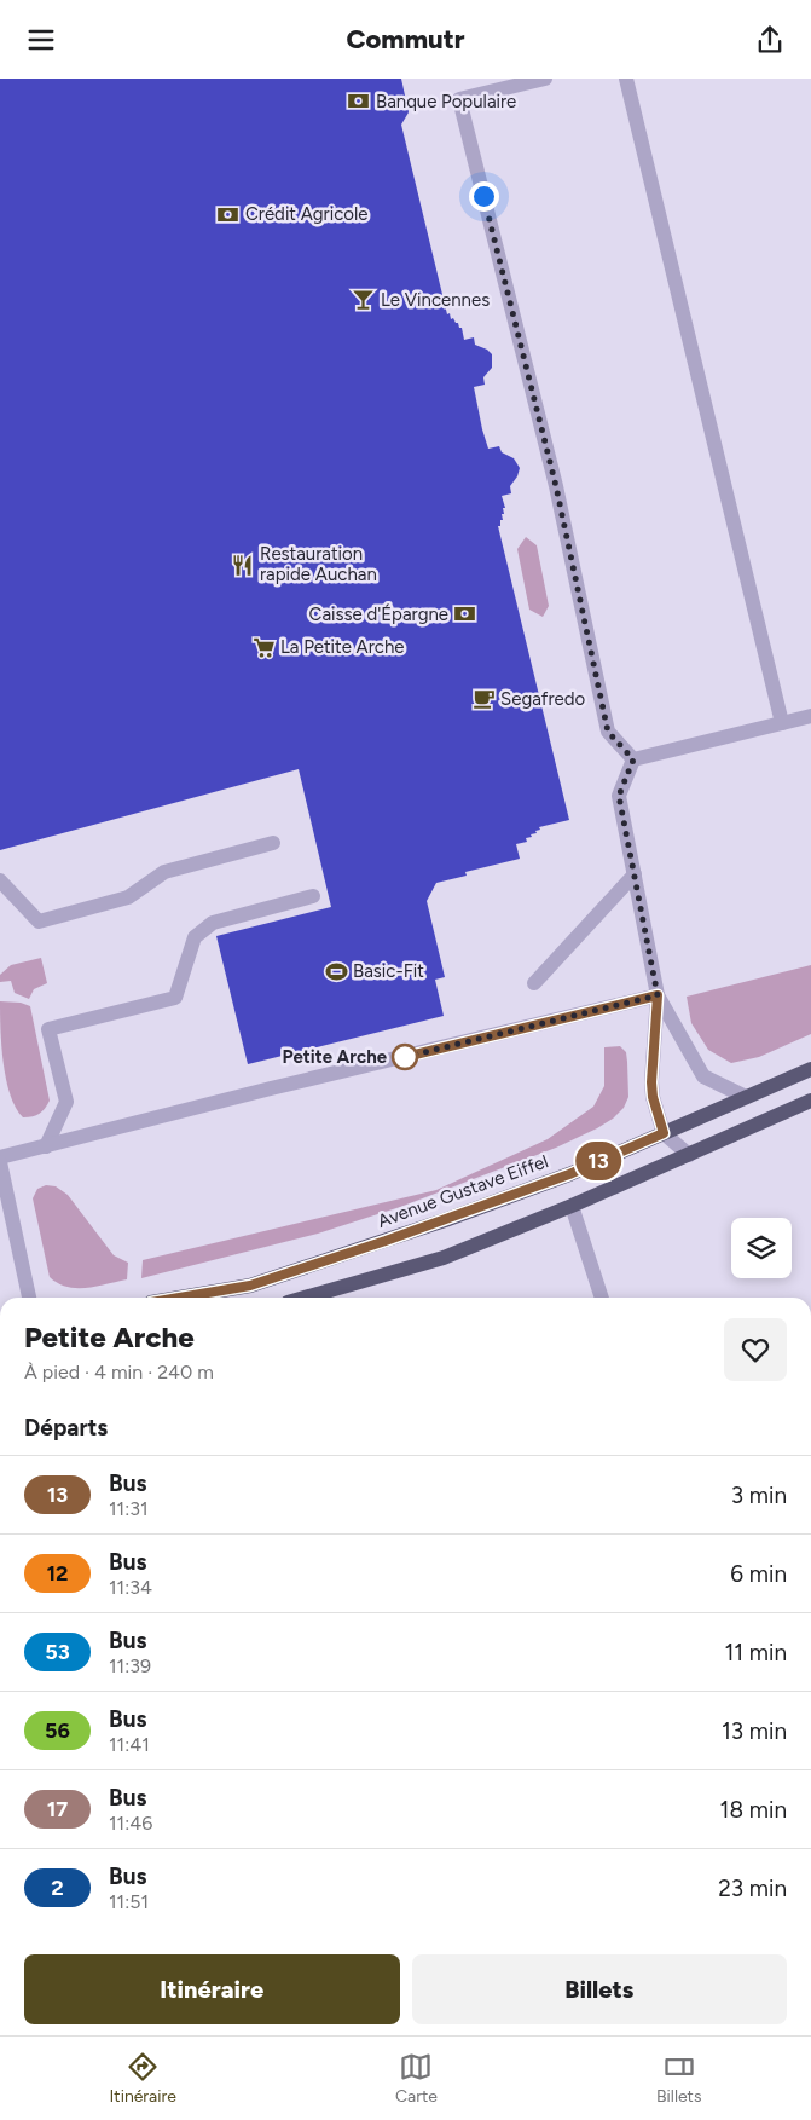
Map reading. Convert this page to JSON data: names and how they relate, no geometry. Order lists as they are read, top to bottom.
{
  "streets": {
    "main road": ["Avenue Gustave Eiffel"]
  },
  "places": {
    "bank": ["Banque Populaire", "Crédit Agricole", "Caisse d'Épargne"],
    "bar": ["Le Vincennes"],
    "restaurant": ["Restauration rapide Auchan"],
    "supermarket": ["La Petite Arche"],
    "cafe": ["Segafredo"],
    "sports": ["Basic-Fit"],
    "other": ["Petite Arche"]
  },
  "lines": ["bus line 13"],
  "page": {
    "header": "Commutr",
    "on_map": "13",
    "heading": [
      ["Petite Arche", "À pied · 4 min · 240 m"],
      "Départs"
    ],
    "list": [
      {
        "mark": "13",
        "name": "Bus",
        "note": "11:31",
        "value": "3 min"
      },
      {
        "mark": "12",
        "name": "Bus",
        "note": "11:34",
        "value": "6 min"
      },
      {
        "mark": "53",
        "name": "Bus",
        "note": "11:39",
        "value": "11 min"
      },
      {
        "mark": "56",
        "name": "Bus",
        "note": "11:41",
        "value": "13 min"
      },
      {
        "mark": "17",
        "name": "Bus",
        "note": "11:46",
        "value": "18 min"
      },
      {
        "mark": "2",
        "name": "Bus",
        "note": "11:51",
        "value": "23 min"
      }
    ],
    "buttons": ["Itinéraire", "Billets"],
    "tabs": ["Itinéraire", "Carte", "Billets"]
  }
}
